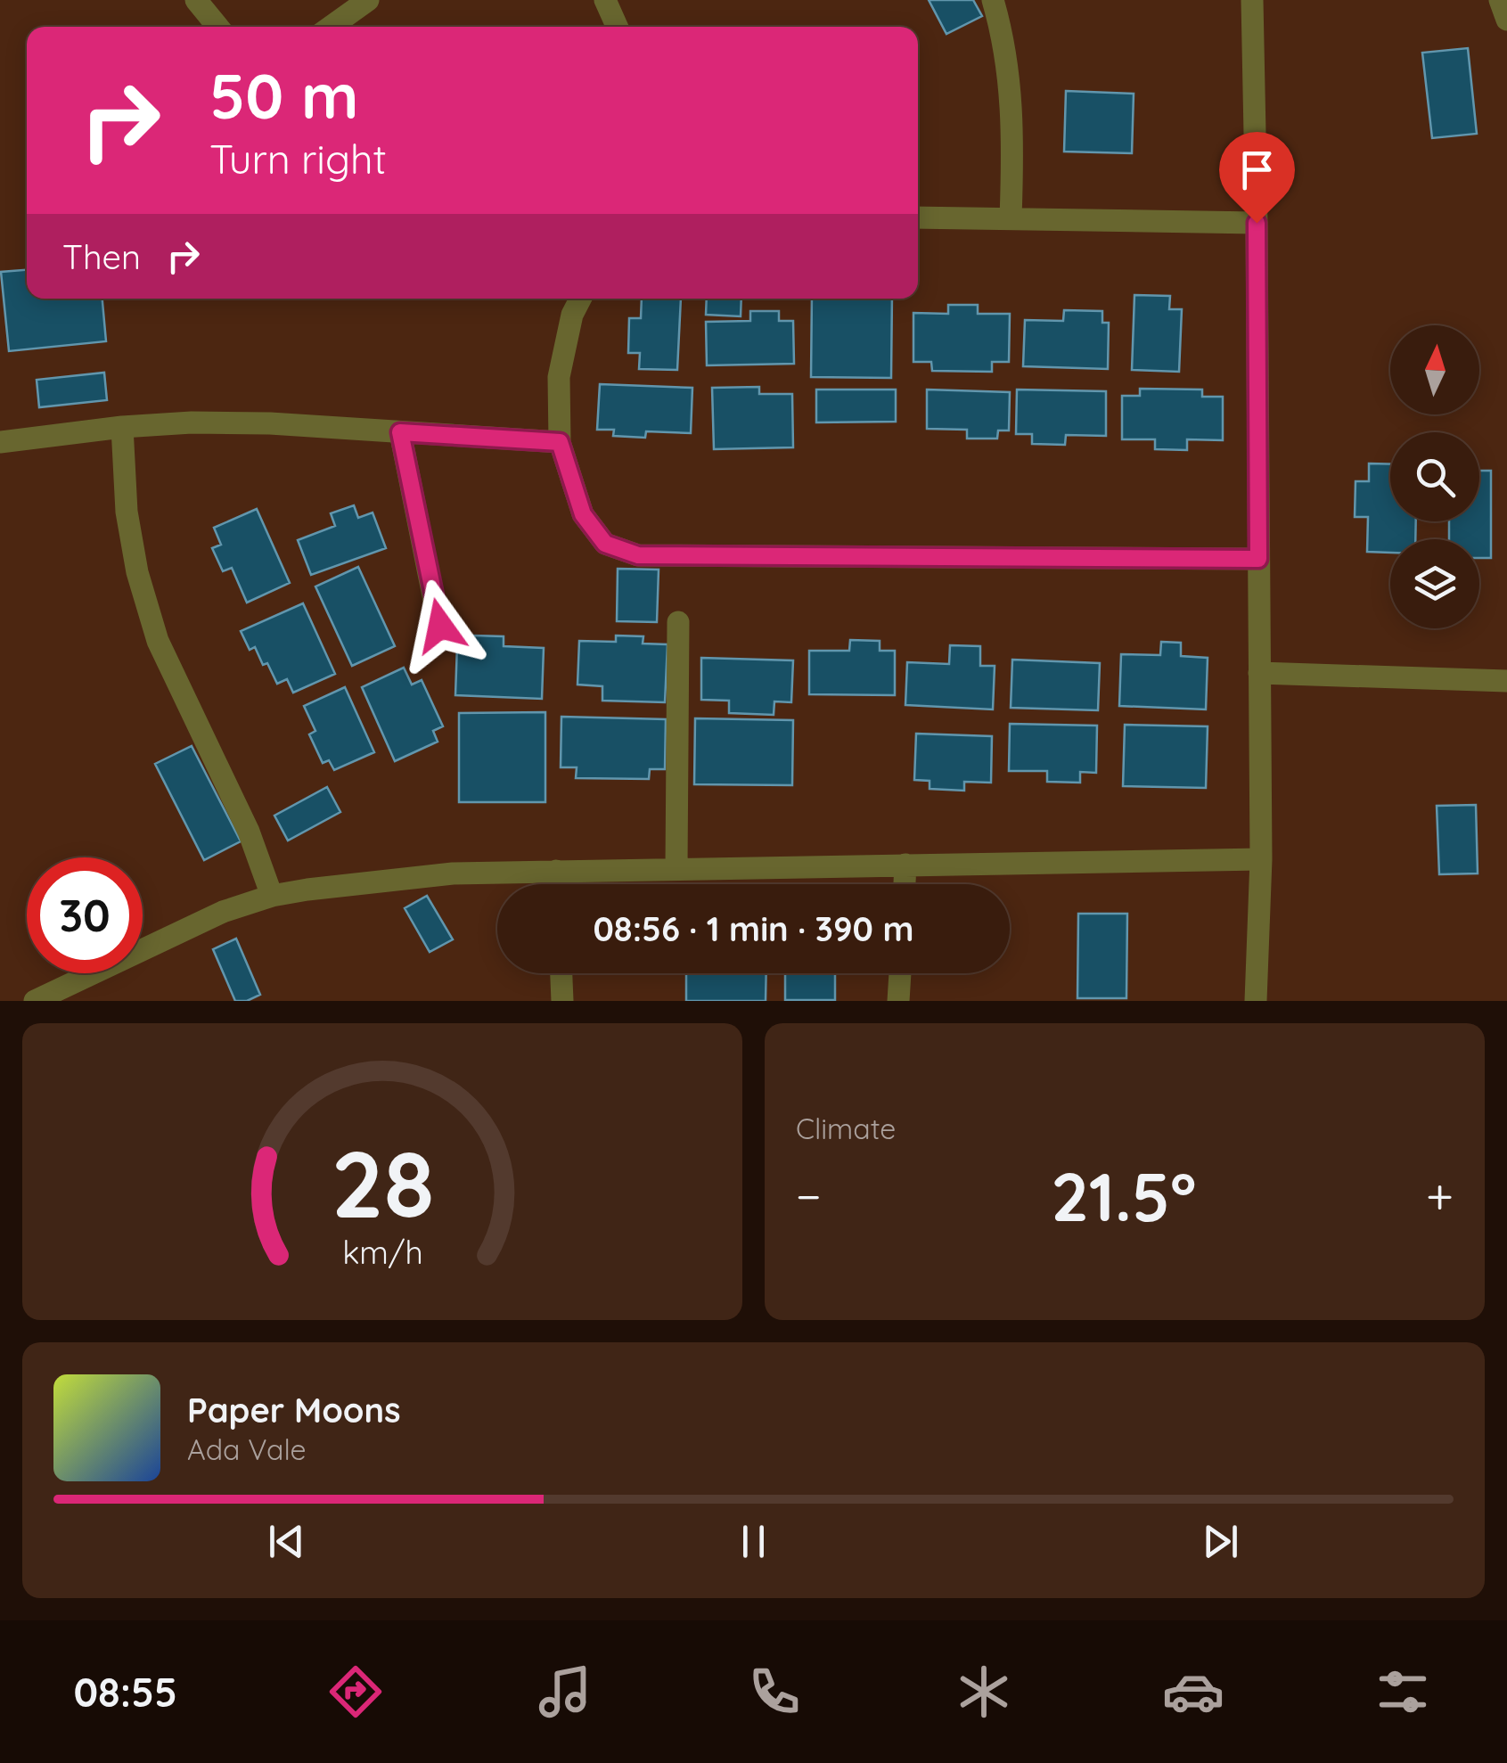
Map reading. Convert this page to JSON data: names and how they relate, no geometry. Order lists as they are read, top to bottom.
{
  "north": "top",
  "page": {
    "turn": ["50 m", "Turn right"],
    "then": "Then",
    "limit": "30",
    "trip": "08:56 · 1 min · 390 m",
    "tile": "Climate",
    "heat": ["−", "21.5°", "+"],
    "song": ["Paper Moons", "Ada Vale"],
    "tabs": "08:55",
    "gauge": ["28", "km/h"]
  }
}
